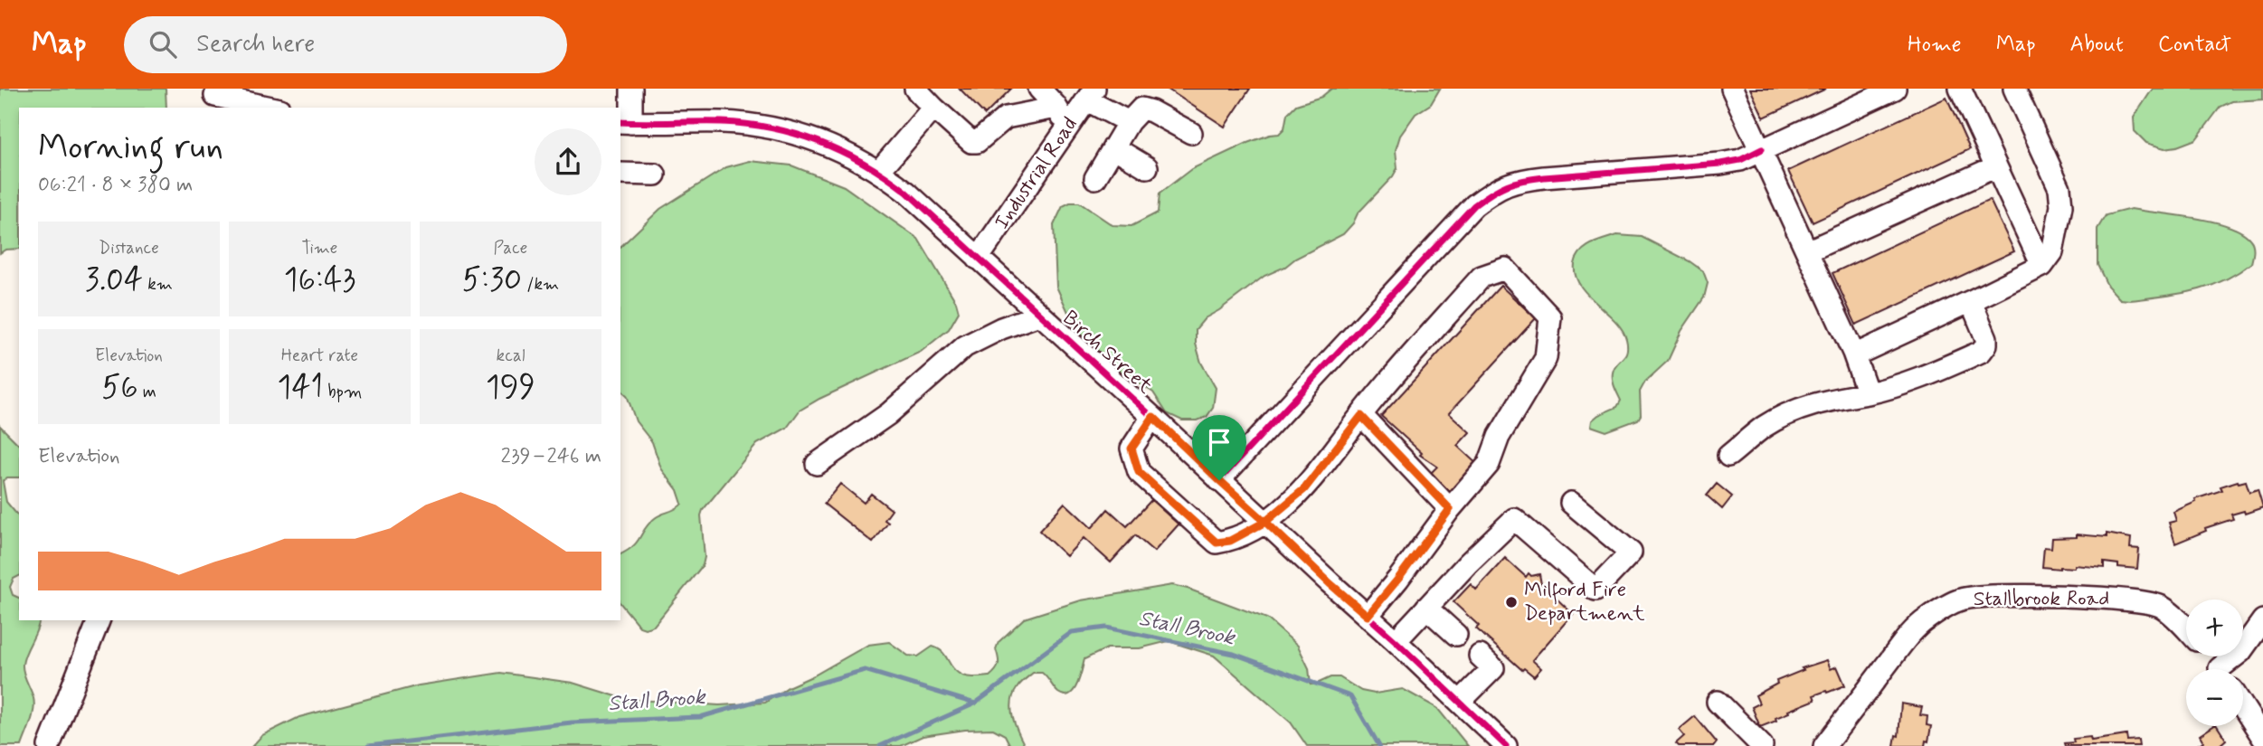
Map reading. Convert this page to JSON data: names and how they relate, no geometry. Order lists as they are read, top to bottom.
{
  "streets": {
    "street": ["Industrial Road", "Birch Street", "Stallbrook Road"]
  },
  "crossings": [
    ["Industrial Road", "Birch Street"]
  ],
  "water": ["Stall Brook"],
  "places": ["Milford Fire Department"],
  "page": {
    "header": "Map",
    "search": "Search here",
    "nav": [
      "Home",
      "Map",
      "About",
      "Contact"
    ],
    "heading": ["Morning run", "06:21 · 8 × 380 m"],
    "stats": [
      ["Distance", "3.04 km"],
      ["Time", "16:43"],
      ["Pace", "5:30 /km"],
      ["Elevation", "56 m"],
      ["Heart rate", "141 bpm"],
      ["kcal", "199"]
    ],
    "chart": ["Elevation", "239–246 m"],
    "map_buttons": ["+", "−"]
  }
}
